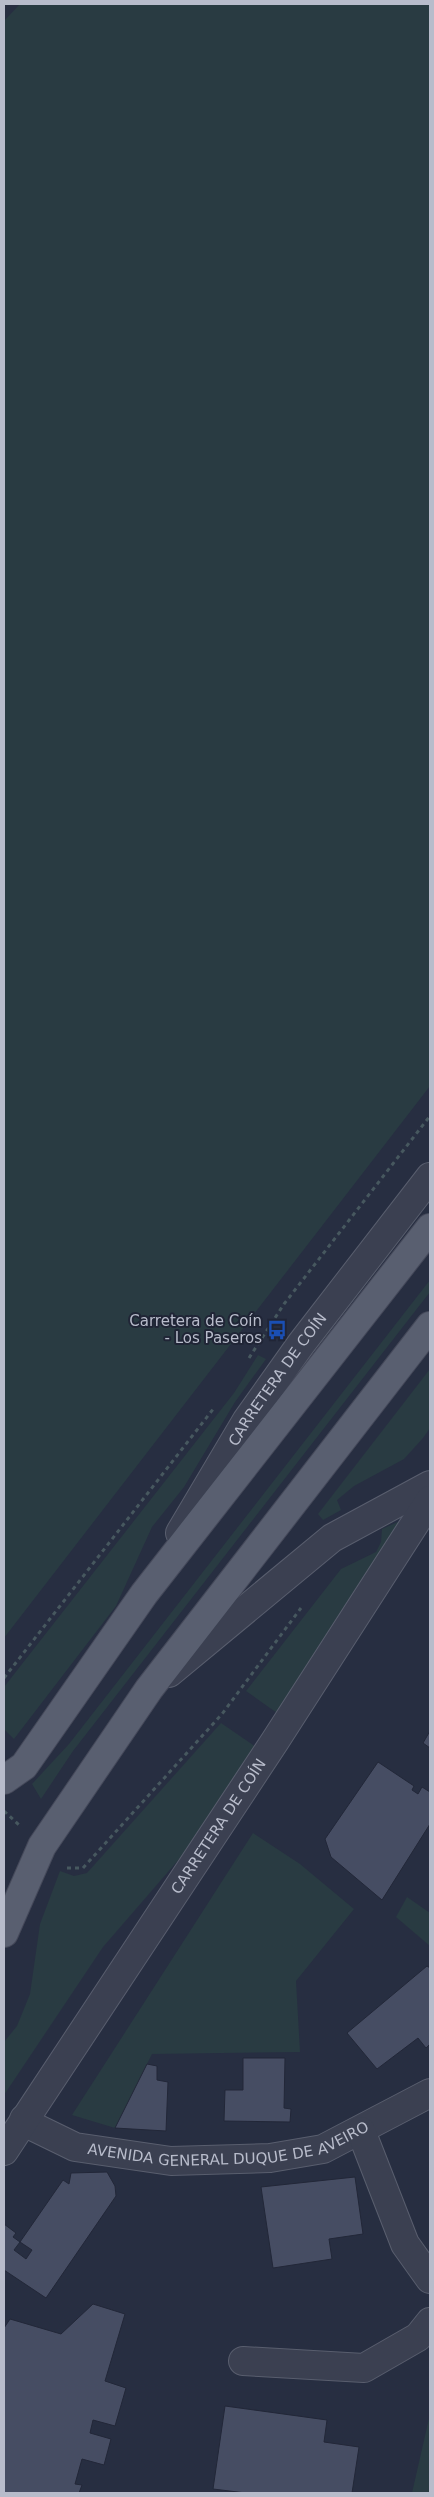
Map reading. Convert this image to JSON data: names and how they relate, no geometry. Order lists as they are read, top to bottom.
{
  "streets": {
    "street": ["CARRETERA DE COÍN", "AVENIDA GENERAL DUQUE DE AVEIRO"]
  },
  "crossings": [
    ["CARRETERA DE COÍN", "AVENIDA GENERAL DUQUE DE AVEIRO"]
  ],
  "places": {
    "bus stop": ["Carretera de Coín - Los Paseros"]
  }
}
